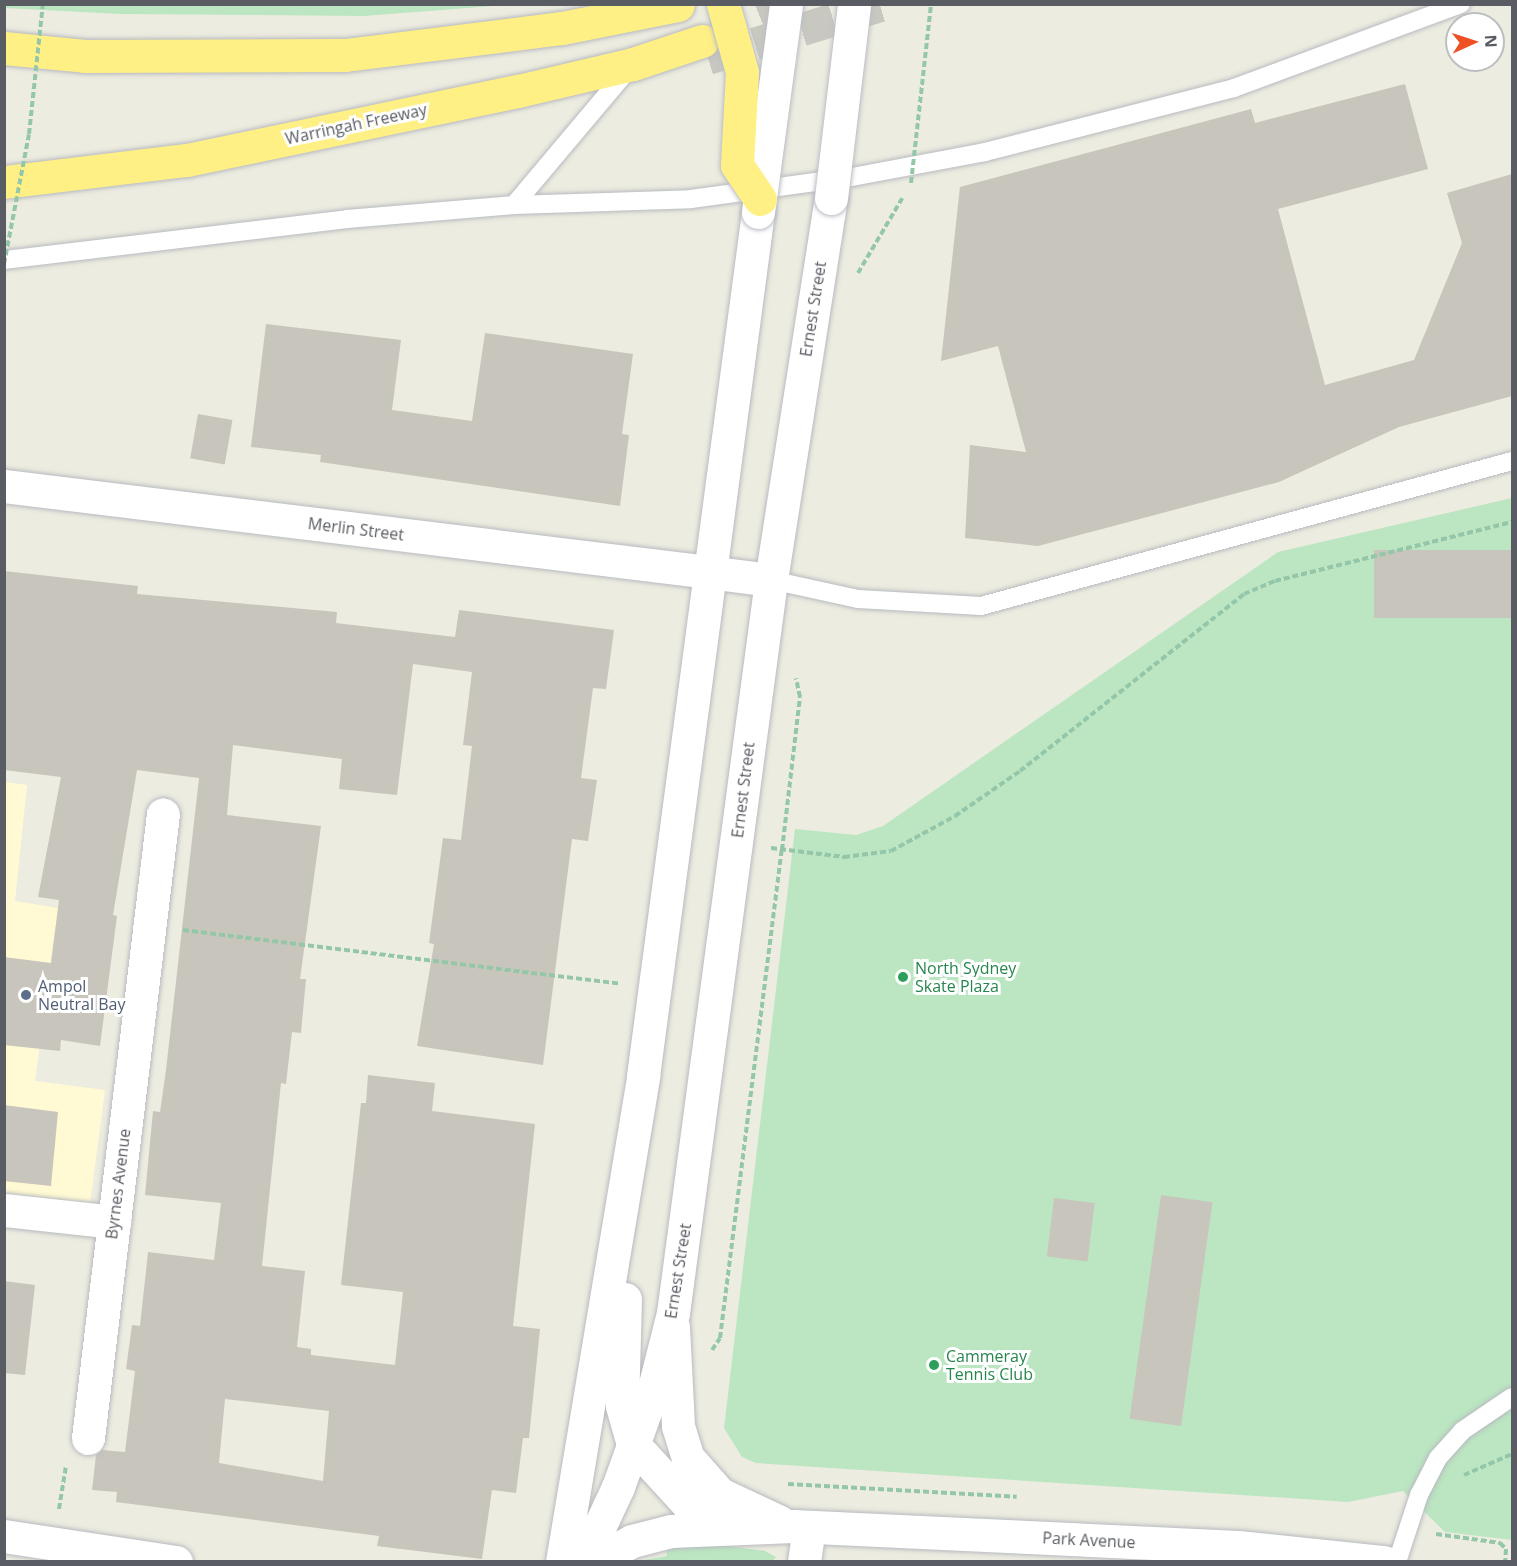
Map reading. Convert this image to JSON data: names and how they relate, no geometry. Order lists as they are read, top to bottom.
{
  "streets": {
    "highway": ["Warringah Freeway"],
    "main road": [
      "Ernest Street",
      "Merlin Street",
      "Byrnes Avenue",
      "Park Avenue"
    ]
  },
  "crossings": [
    ["Ernest Street", "Merlin Street"],
    ["Ernest Street", "Park Avenue"]
  ],
  "places": ["North Sydney Skate Plaza", "Ampol Neutral Bay", "Cammeray Tennis Club"],
  "north": "right"
}
